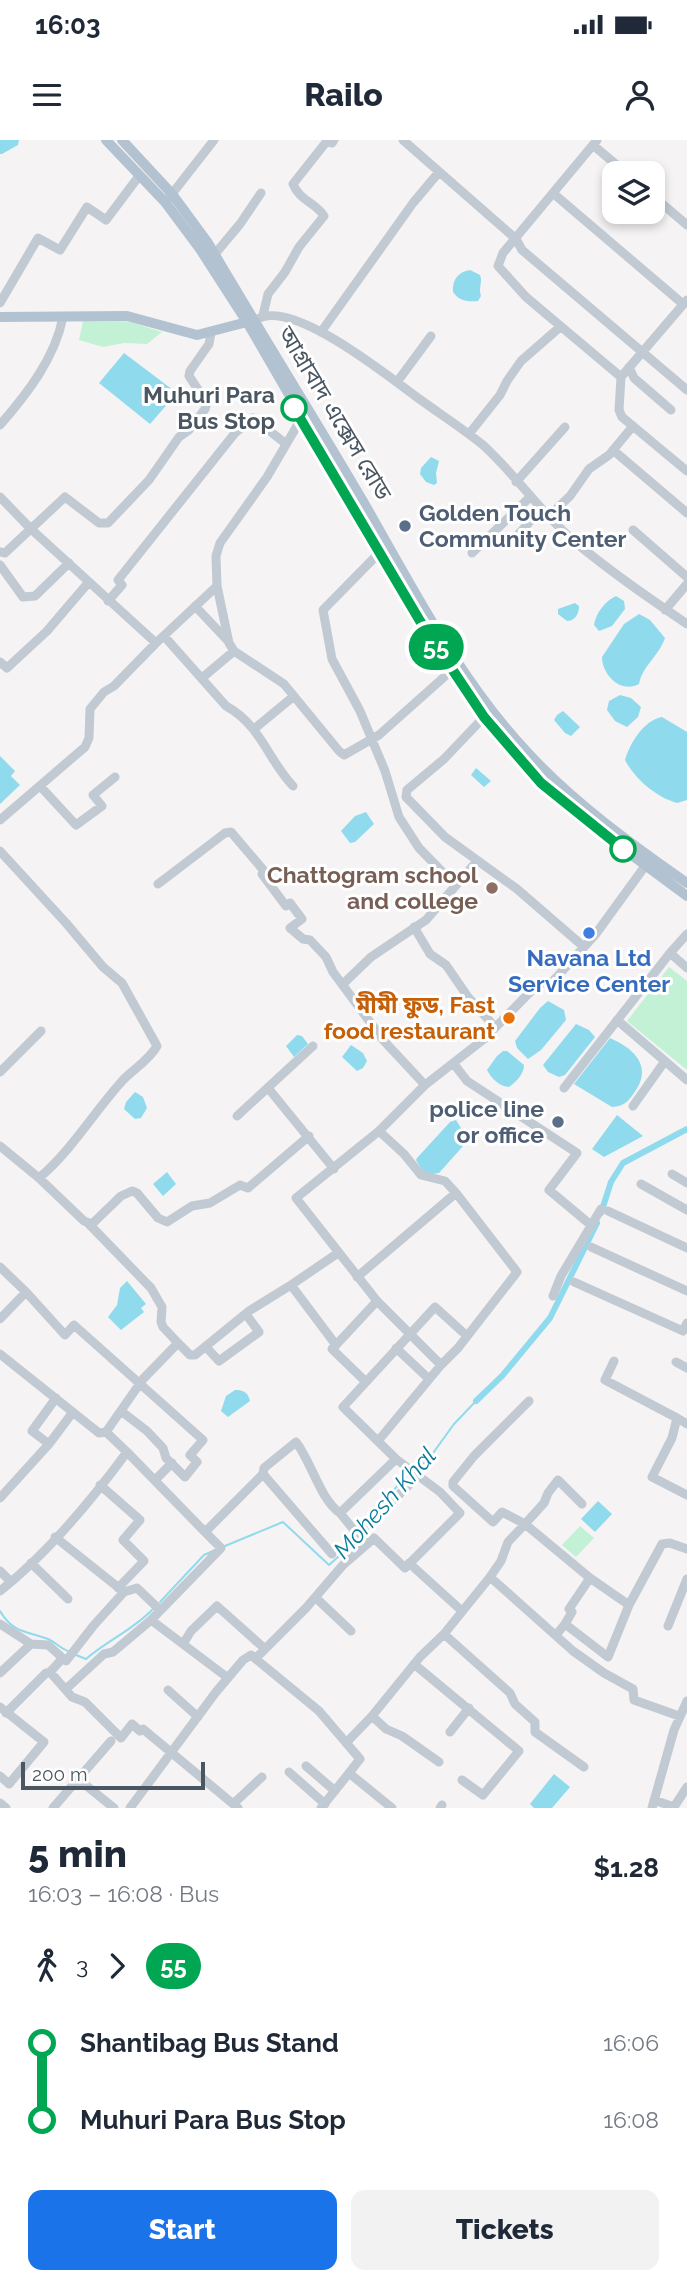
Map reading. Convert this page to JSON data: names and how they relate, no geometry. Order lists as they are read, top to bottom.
{
  "streets": {
    "main road": ["আগ্রাবাদ এক্সেস রোড"]
  },
  "water": ["Mohesh Khal"],
  "places": [
    "Muhuri Para Bus Stop",
    "Golden Touch Community Center",
    "Chattogram school and college",
    "Navana Ltd Service Center",
    "মীমী ফুড, Fast food restaurant",
    "police line or office"
  ],
  "lines": ["bus line 55"],
  "scale_bar": "200 m",
  "page": {
    "status": "16:03",
    "header": "Railo",
    "on_map": "55",
    "scale": "200 m",
    "heading": ["5 min", "16:03 – 16:08 · Bus", "$1.28"],
    "legs": ["3", "55"],
    "list": [
      {
        "name": "Shantibag Bus Stand",
        "value": "16:06"
      },
      {
        "name": "Muhuri Para Bus Stop",
        "value": "16:08"
      }
    ],
    "buttons": ["Start", "Tickets"]
  }
}
